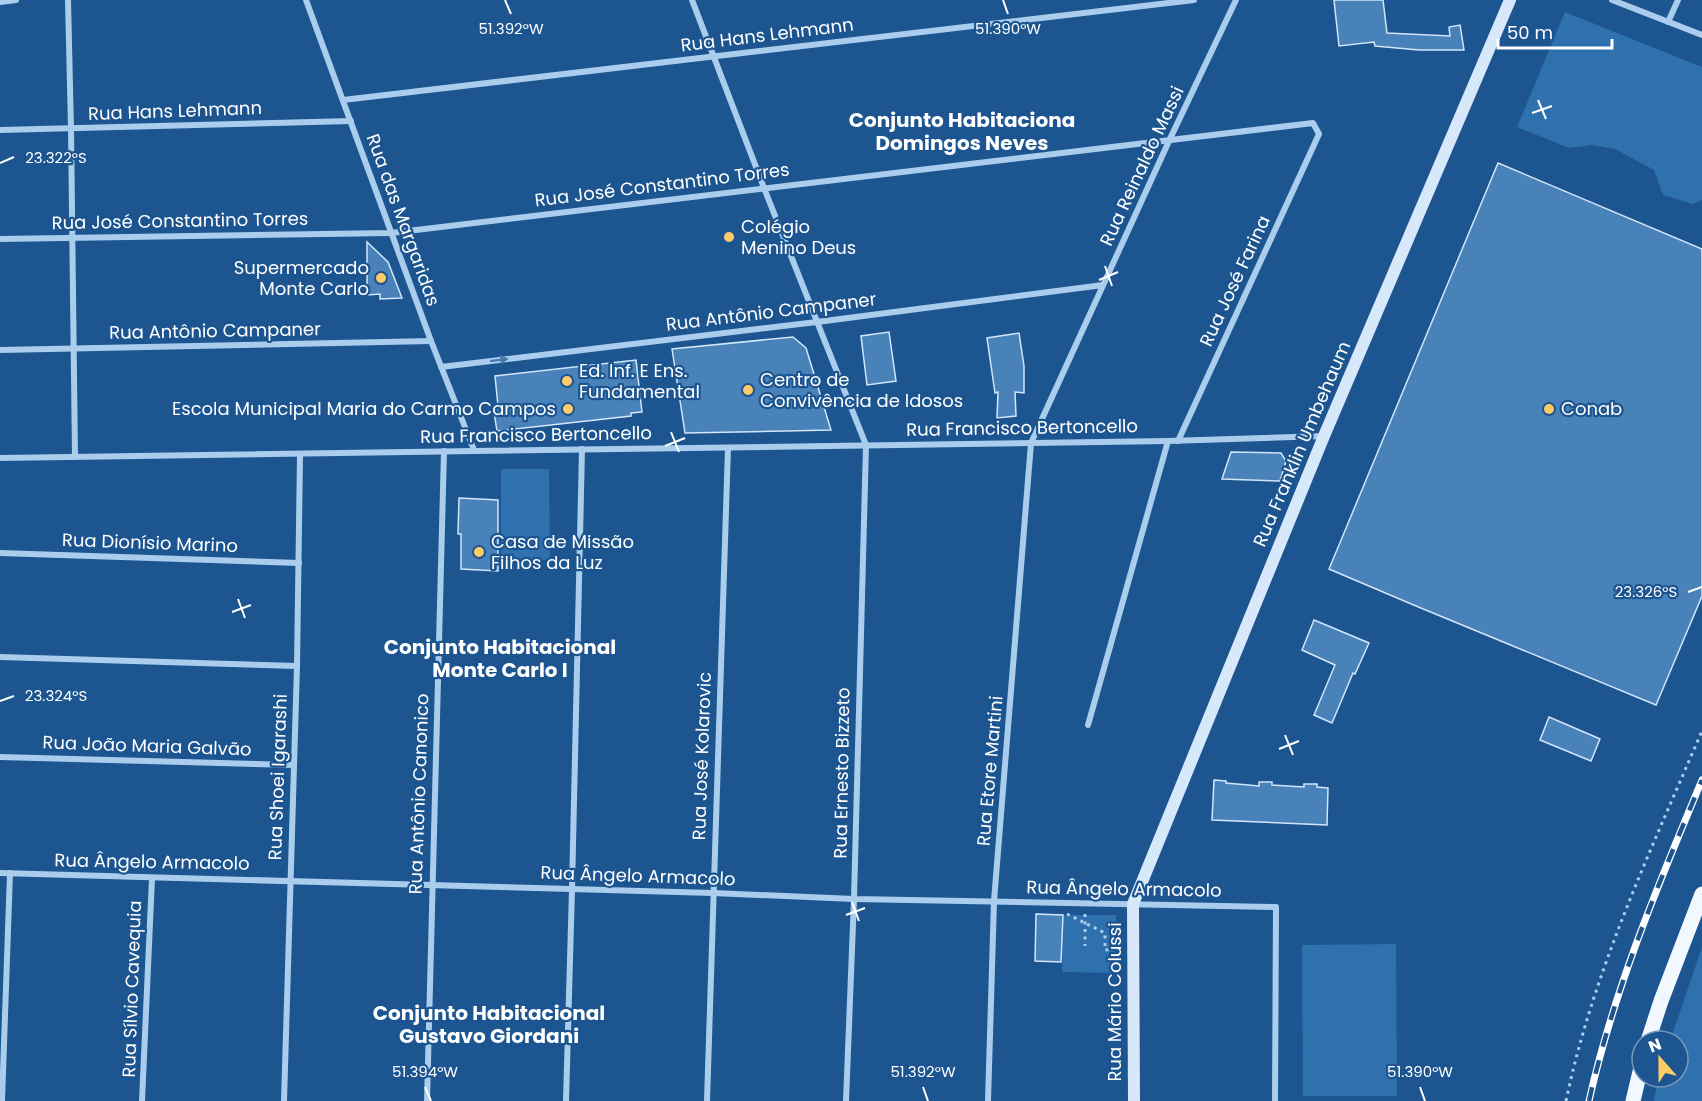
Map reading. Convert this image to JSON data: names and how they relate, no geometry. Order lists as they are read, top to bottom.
{
  "streets": {
    "street": [
      "Rua Hans Lehmann",
      "Rua Reinaldo Massi",
      "Rua José Constantino Torres",
      "Rua das Margaridas",
      "Rua José Farina",
      "Rua Antônio Campaner",
      "Rua Francisco Bertoncello",
      "Rua Franklin Umbehaum",
      "Rua Dionísio Marino",
      "Rua João Maria Galvão",
      "Rua José Kolarovic",
      "Rua Etore Martini",
      "Rua Ernesto Bizzeto",
      "Rua Shoei Igarashi",
      "Rua Antônio Canonico",
      "Rua Ângelo Armacolo",
      "Rua Sílvio Cavequia",
      "Rua Mário Colussi"
    ]
  },
  "crossings": [
    ["Rua Hans Lehmann", "Rua das Margaridas"],
    ["Rua Reinaldo Massi", "Rua José Constantino Torres"],
    ["Rua Reinaldo Massi", "Rua Antônio Campaner"],
    ["Rua Reinaldo Massi", "Rua Francisco Bertoncello"],
    ["Rua Reinaldo Massi", "Rua Etore Martini"],
    ["Rua José Constantino Torres", "Rua das Margaridas"],
    ["Rua José Constantino Torres", "Rua José Farina"],
    ["Rua das Margaridas", "Rua Antônio Campaner"],
    ["Rua das Margaridas", "Rua Francisco Bertoncello"],
    ["Rua José Farina", "Rua Francisco Bertoncello"],
    ["Rua Francisco Bertoncello", "Rua Franklin Umbehaum"],
    ["Rua Francisco Bertoncello", "Rua José Kolarovic"],
    ["Rua Francisco Bertoncello", "Rua Etore Martini"],
    ["Rua Francisco Bertoncello", "Rua Ernesto Bizzeto"],
    ["Rua Francisco Bertoncello", "Rua Shoei Igarashi"],
    ["Rua Francisco Bertoncello", "Rua Antônio Canonico"],
    ["Rua Franklin Umbehaum", "Rua Ângelo Armacolo"],
    ["Rua Franklin Umbehaum", "Rua Mário Colussi"],
    ["Rua Dionísio Marino", "Rua Shoei Igarashi"],
    ["Rua João Maria Galvão", "Rua Shoei Igarashi"],
    ["Rua José Kolarovic", "Rua Ângelo Armacolo"],
    ["Rua Etore Martini", "Rua Ângelo Armacolo"],
    ["Rua Ernesto Bizzeto", "Rua Ângelo Armacolo"],
    ["Rua Shoei Igarashi", "Rua Ângelo Armacolo"],
    ["Rua Antônio Canonico", "Rua Ângelo Armacolo"],
    ["Rua Ângelo Armacolo", "Rua Sílvio Cavequia"],
    ["Rua Ângelo Armacolo", "Rua Mário Colussi"]
  ],
  "districts": ["Conjunto Habitaciona Domingos Neves", "Conjunto Habitacional Monte Carlo I", "Conjunto Habitacional Gustavo Giordani"],
  "places": [
    "Colégio Menino Deus",
    "Supermercado Monte Carlo",
    "Ed. Inf. E Ens. Fundamental",
    "Centro de Convivência de Idosos",
    "Escola Municipal Maria do Carmo Campos",
    "Conab",
    "Casa de Missão Filhos da Luz"
  ],
  "scale_bar": "50 m",
  "north": "top",
  "coordinates": [
    "51.392°W",
    "51.390°W",
    "23.322°S",
    "23.326°S",
    "23.324°S",
    "51.394°W"
  ]
}
